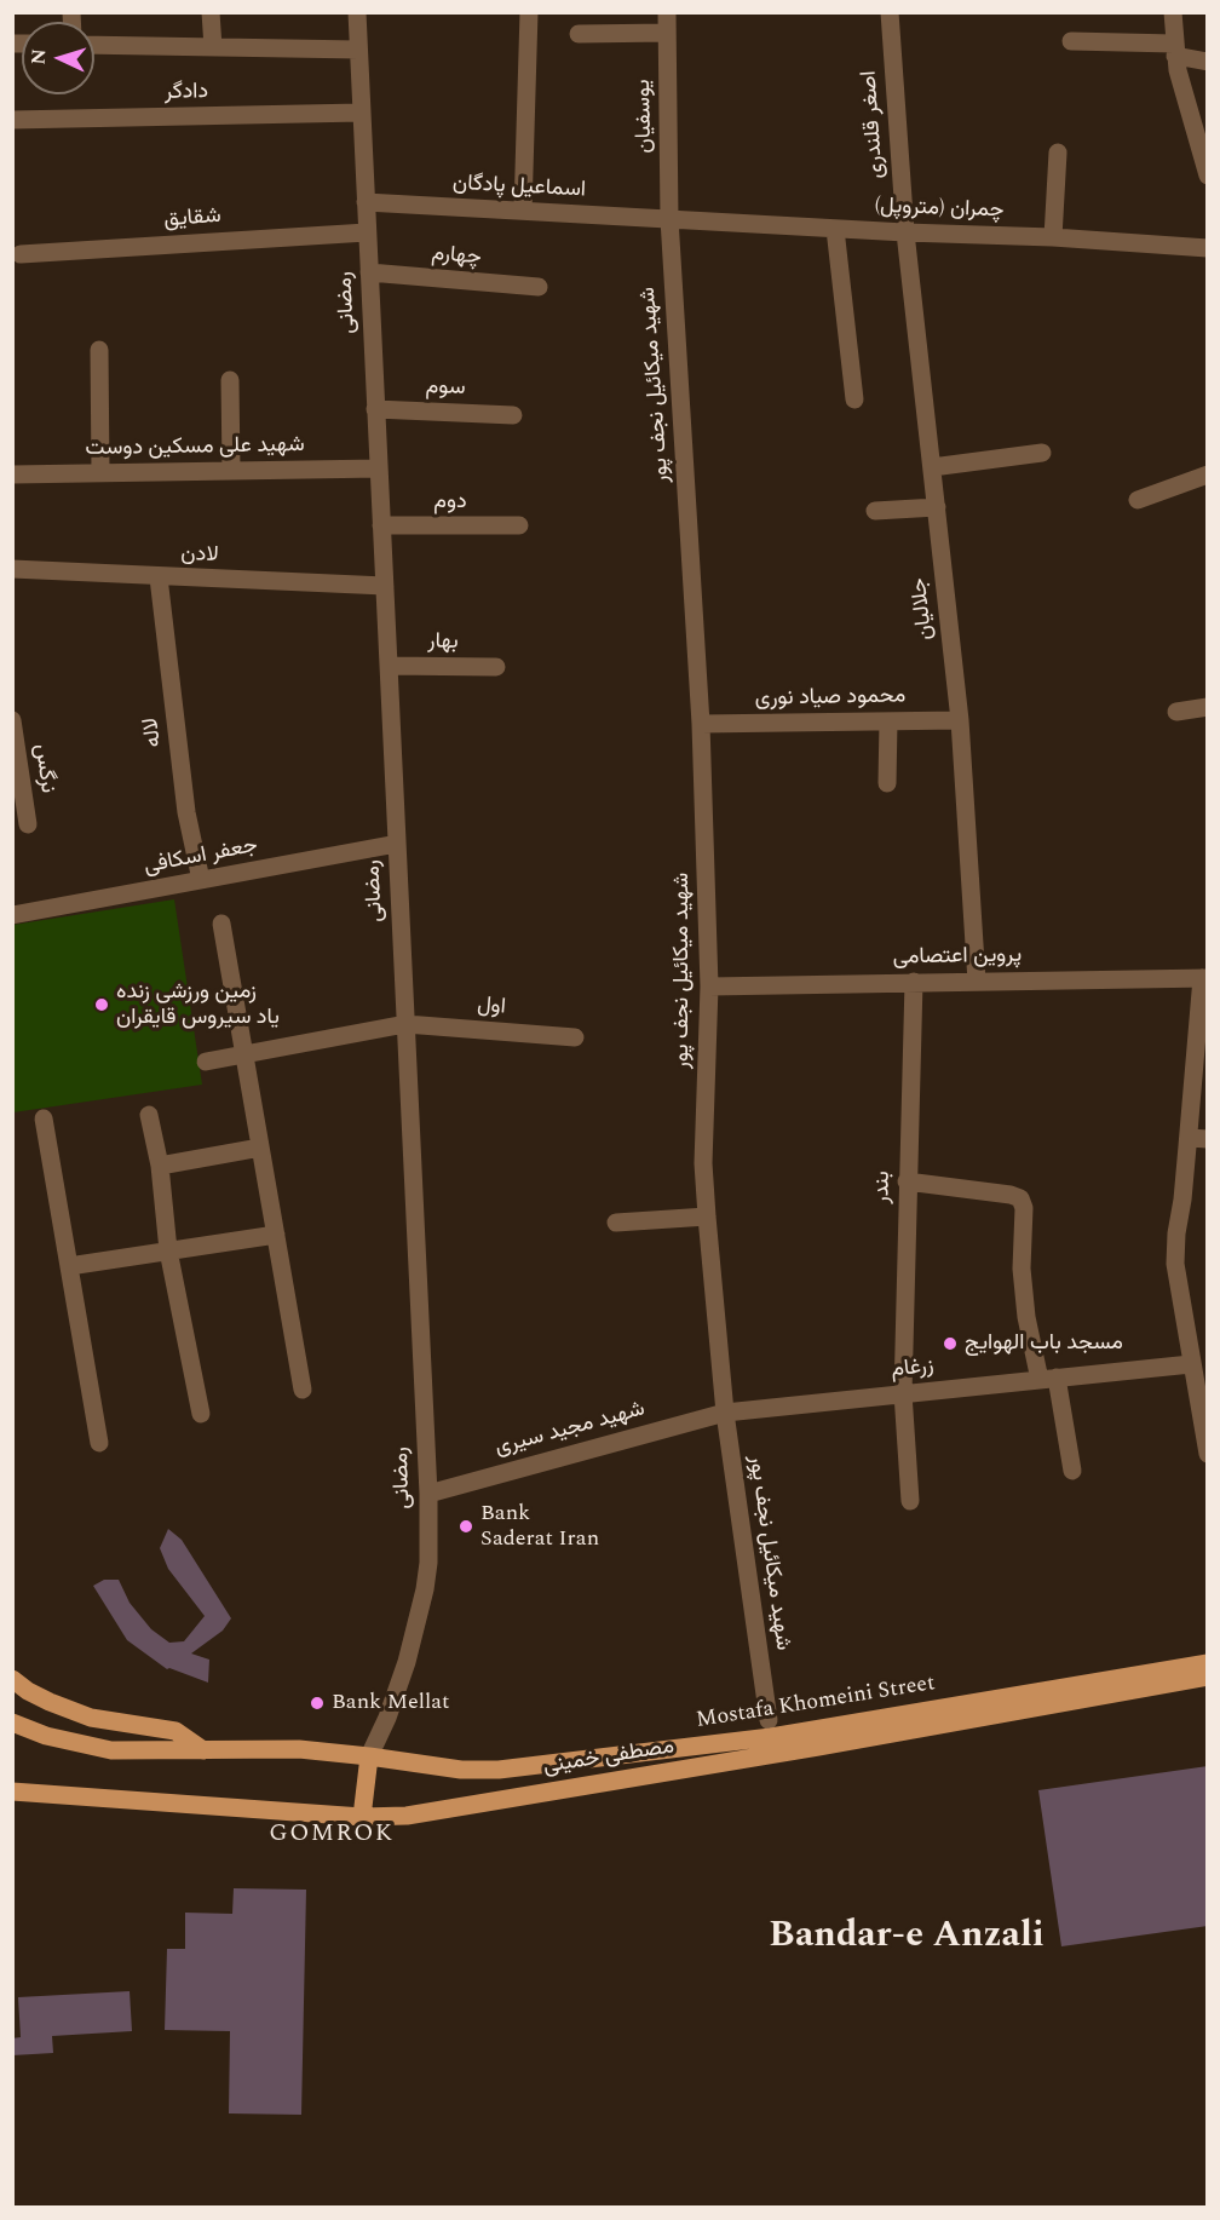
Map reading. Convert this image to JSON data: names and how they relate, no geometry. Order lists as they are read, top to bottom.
{
  "streets": {
    "main road": ["Mostafa Khomeini Street", "مصطفی خمینی"],
    "street": [
      "دادگر",
      "یوسفیان",
      "اصغر قلندری",
      "اسماعیل پادگان",
      "چمران (متروپل)",
      "شقایق",
      "چهارم",
      "رمضانی",
      "شهید میکائیل نجف پور",
      "سوم",
      "شهید علی مسکین دوست",
      "دوم",
      "لادن",
      "جلالیان",
      "بهار",
      "محمود صیاد نوری",
      "لاله",
      "نرگس",
      "جعفر اسکافی",
      "پروین اعتصامی",
      "اول",
      "بندر",
      "زرغام",
      "شهید مجید سیری"
    ]
  },
  "crossings": [
    ["دادگر", "رمضانی"],
    ["یوسفیان", "اسماعیل پادگان"],
    ["یوسفیان", "چمران (متروپل)"],
    ["یوسفیان", "شهید میکائیل نجف پور"],
    ["اصغر قلندری", "چمران (متروپل)"],
    ["اصغر قلندری", "جلالیان"],
    ["اسماعیل پادگان", "چمران (متروپل)"],
    ["اسماعیل پادگان", "رمضانی"],
    ["اسماعیل پادگان", "شهید میکائیل نجف پور"],
    ["چمران (متروپل)", "شهید میکائیل نجف پور"],
    ["چمران (متروپل)", "جلالیان"],
    ["شقایق", "رمضانی"],
    ["چهارم", "رمضانی"],
    ["رمضانی", "سوم"],
    ["رمضانی", "شهید علی مسکین دوست"],
    ["رمضانی", "دوم"],
    ["رمضانی", "لادن"],
    ["رمضانی", "بهار"],
    ["رمضانی", "جعفر اسکافی"],
    ["رمضانی", "اول"],
    ["رمضانی", "شهید مجید سیری"],
    ["رمضانی", "Mostafa Khomeini Street"],
    ["شهید میکائیل نجف پور", "محمود صیاد نوری"],
    ["شهید میکائیل نجف پور", "پروین اعتصامی"],
    ["شهید میکائیل نجف پور", "زرغام"],
    ["شهید میکائیل نجف پور", "شهید مجید سیری"],
    ["لادن", "لاله"],
    ["جلالیان", "محمود صیاد نوری"],
    ["جلالیان", "پروین اعتصامی"],
    ["لاله", "جعفر اسکافی"],
    ["پروین اعتصامی", "بندر"],
    ["بندر", "زرغام"],
    ["زرغام", "شهید مجید سیری"]
  ],
  "districts": ["GOMROK", "Bandar-e Anzali"],
  "places": [
    "زمین ورزشی زنده یاد سیروس قایقران",
    "مسجد باب الهوایج",
    "Bank Saderat Iran",
    "Bank Mellat"
  ],
  "north": "left"
}
